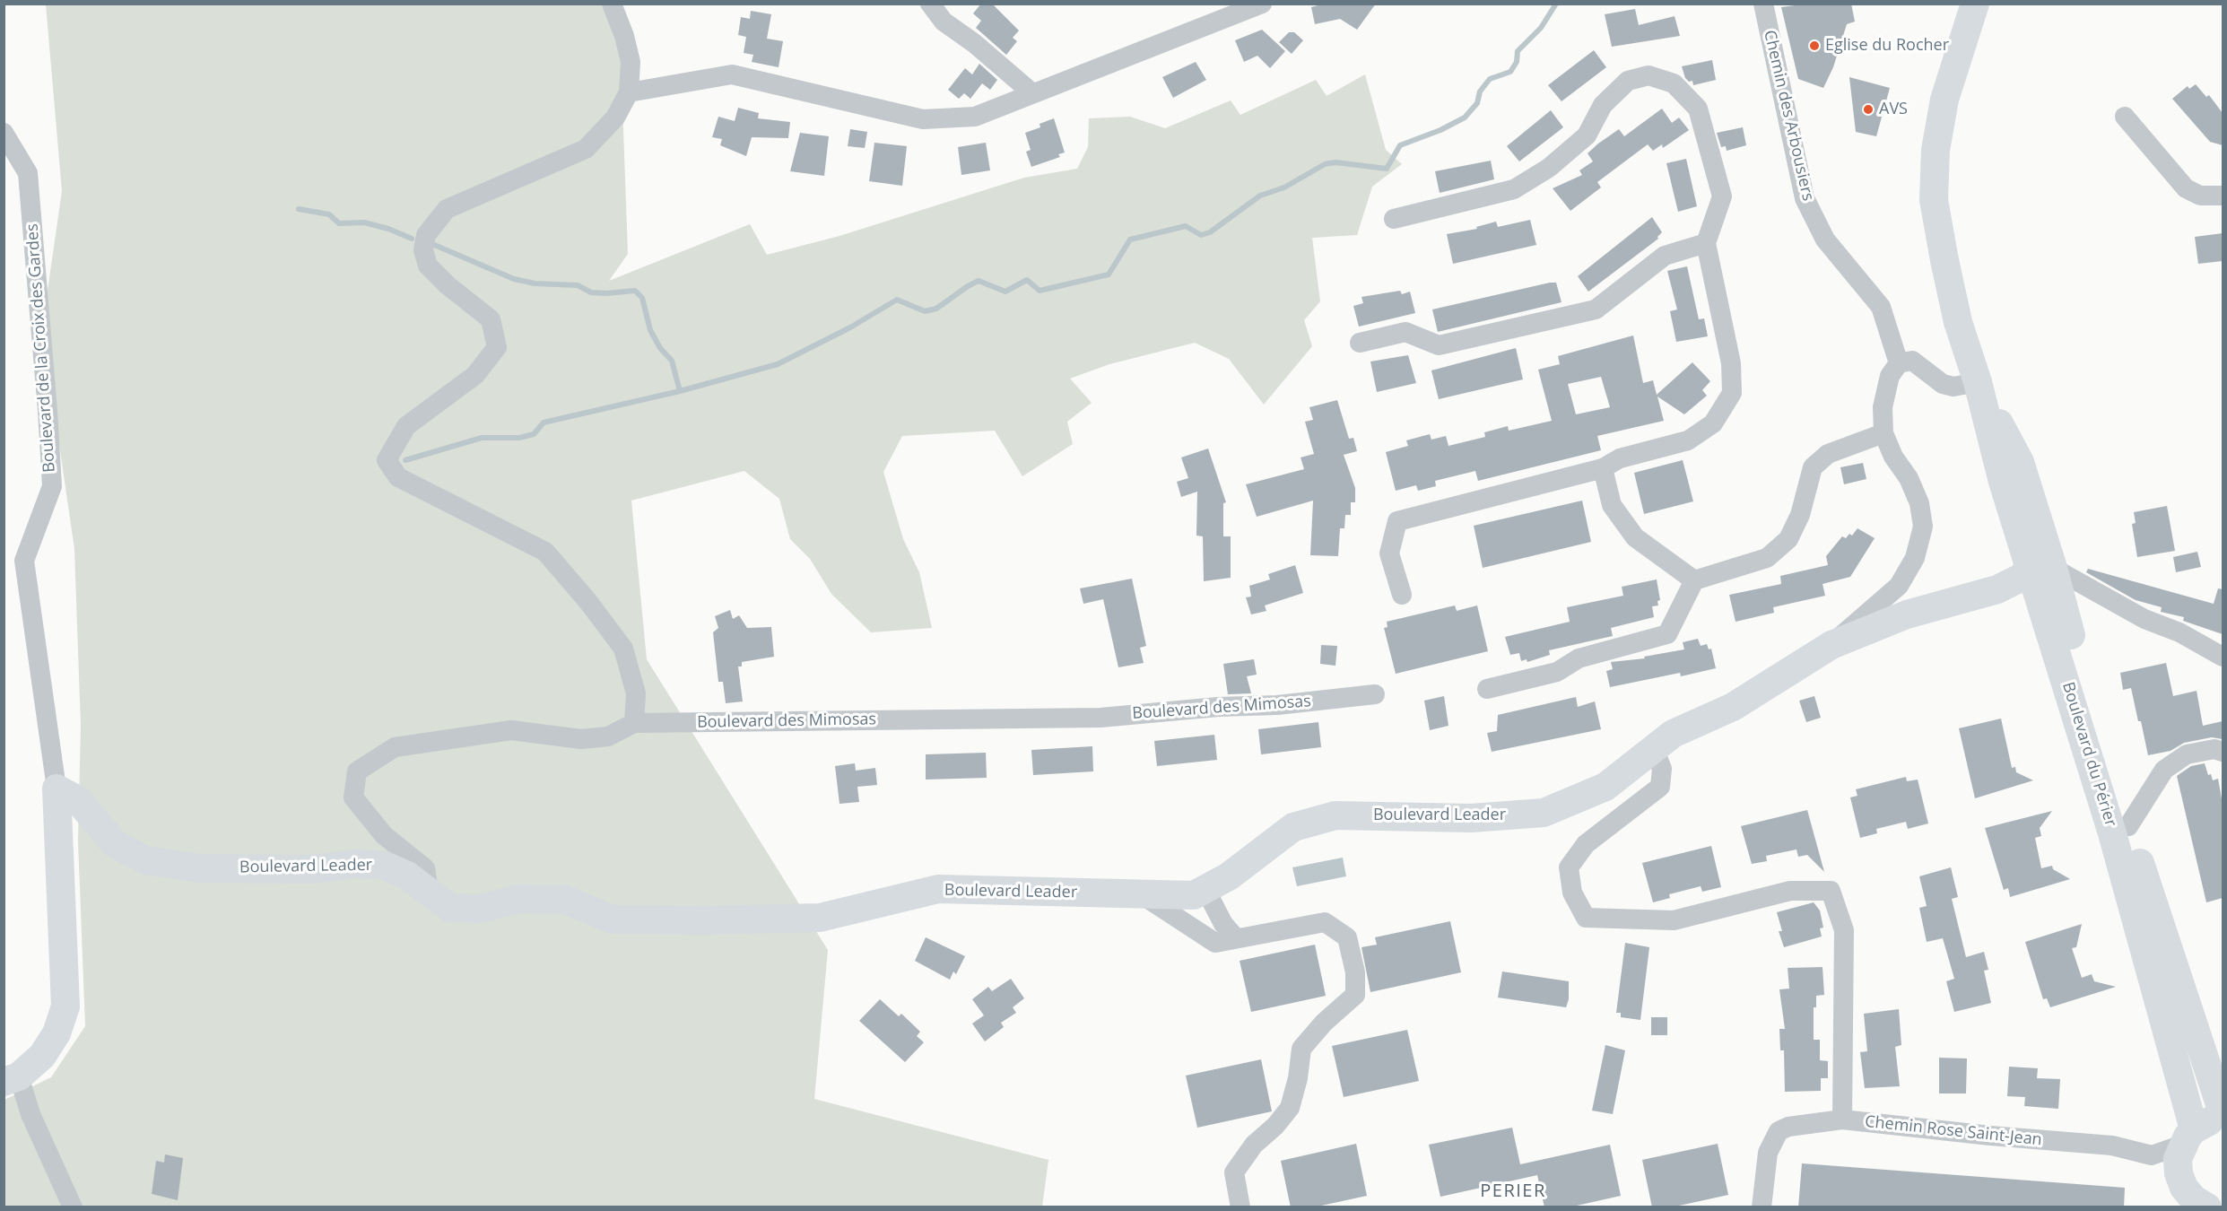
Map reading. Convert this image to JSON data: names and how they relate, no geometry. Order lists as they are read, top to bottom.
{
  "streets": {
    "street": [
      "Chemin des Arbousiers",
      "Boulevard de la Croix des Gardes",
      "Boulevard des Mimosas",
      "Boulevard du Périer",
      "Boulevard Leader",
      "Chemin Rose Saint-Jean"
    ]
  },
  "crossings": [
    ["Boulevard de la Croix des Gardes", "Boulevard Leader"],
    ["Boulevard des Mimosas", "Boulevard Leader"]
  ],
  "districts": ["PERIER"],
  "places": ["Eglise du Rocher", "AVS"]
}
